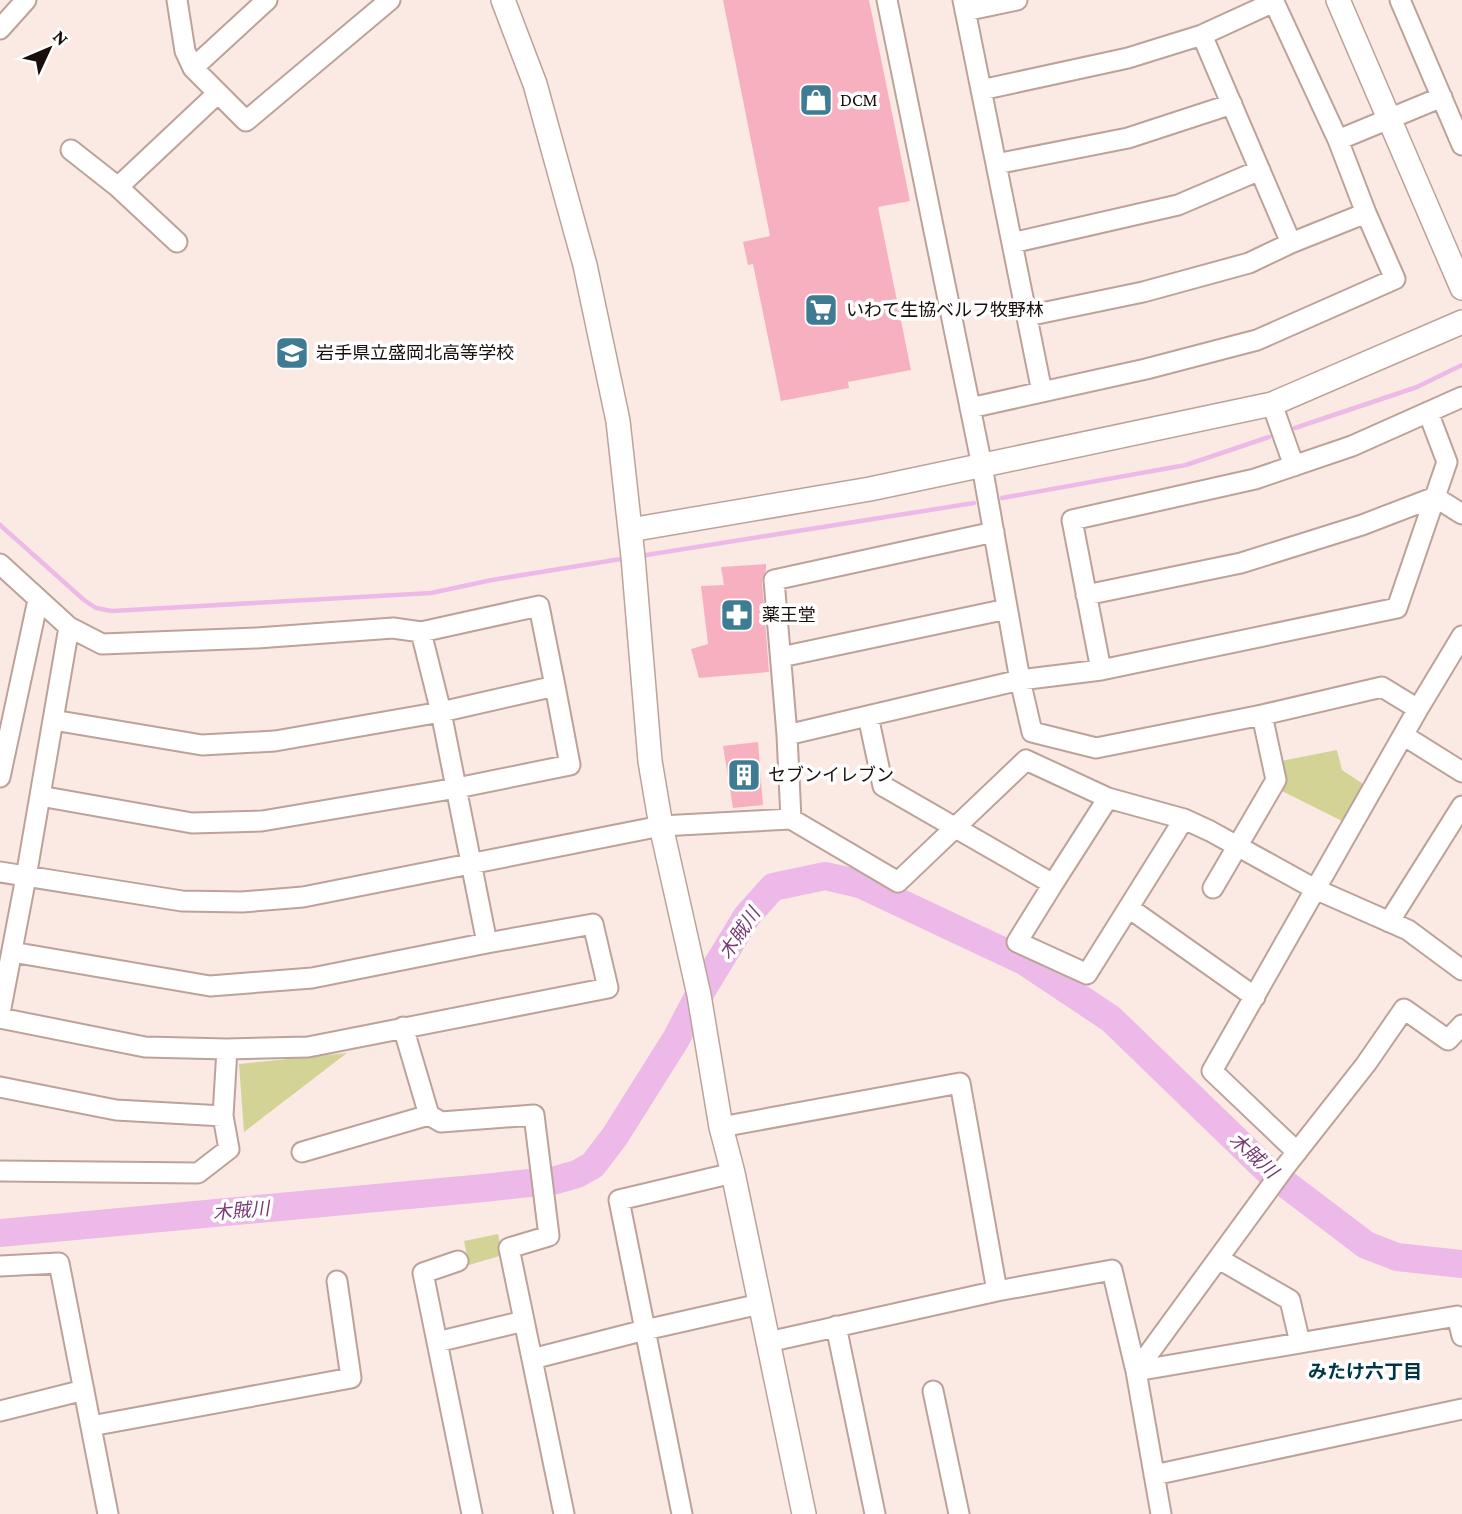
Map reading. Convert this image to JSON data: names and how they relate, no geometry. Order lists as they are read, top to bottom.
{
  "districts": ["みたけ六丁目"],
  "water": ["木賊川"],
  "places": {
    "shop": ["DCM"],
    "supermarket": ["いわて生協ベルフ牧野林"],
    "school or university": ["岩手県立盛岡北高等学校"],
    "pharmacy": ["薬王堂"],
    "building": ["セブンイレブン"]
  },
  "north": "top right"
}
